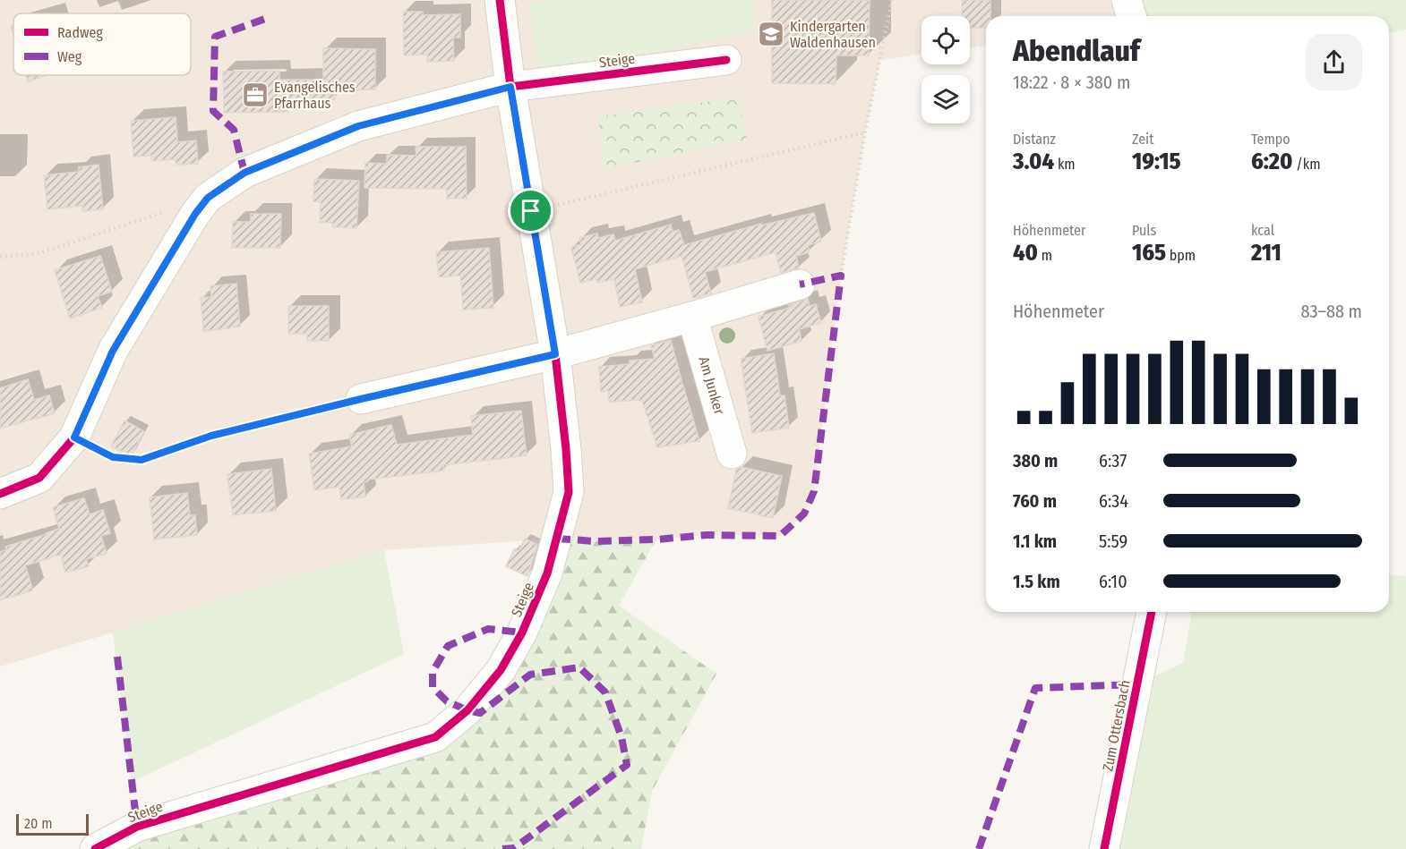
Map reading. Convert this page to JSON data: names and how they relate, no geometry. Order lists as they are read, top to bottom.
{
  "streets": {
    "street": ["Steige", "Am Junker", "Zum Ottersbach"]
  },
  "places": {
    "school or university": ["Kindergarten Waldenhausen"],
    "office": ["Evangelisches Pfarrhaus"]
  },
  "legend": ["Radweg", "Weg"],
  "scale_bar": "20 m",
  "page": {
    "heading": ["Abendlauf", "18:22 · 8 × 380 m"],
    "stats": [
      ["Distanz", "3.04 km"],
      ["Zeit", "19:15"],
      ["Tempo", "6:20 /km"],
      ["Höhenmeter", "40 m"],
      ["Puls", "165 bpm"],
      ["kcal", "211"]
    ],
    "chart": ["Höhenmeter", "83–88 m"],
    "list": [
      {
        "name": "380 m",
        "note": "6:37"
      },
      {
        "name": "760 m",
        "note": "6:34"
      },
      {
        "name": "1.1 km",
        "note": "5:59"
      },
      {
        "name": "1.5 km",
        "note": "6:10"
      }
    ],
    "scale": "20 m"
  }
}
